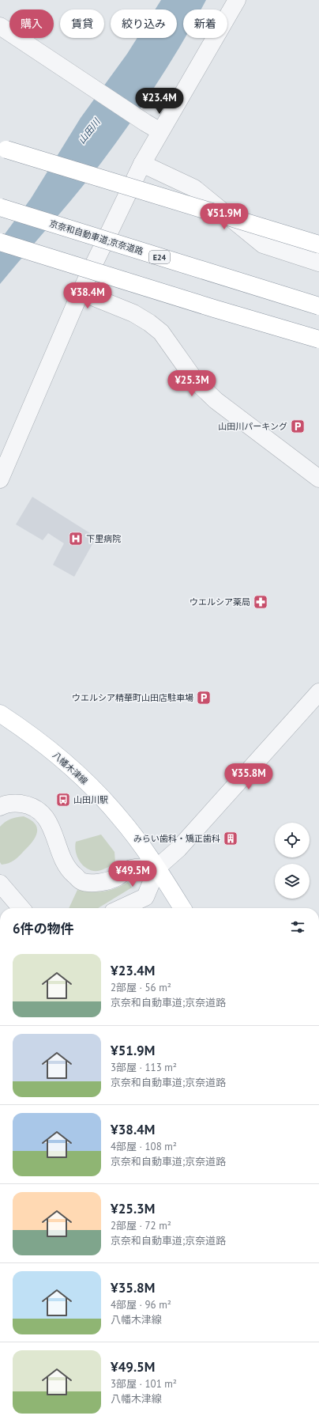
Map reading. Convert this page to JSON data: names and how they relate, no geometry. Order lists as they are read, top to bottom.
{
  "streets": {
    "main road": ["京奈和自動車道;京奈道路", "E24", "八幡木津線"]
  },
  "water": ["山田川"],
  "places": {
    "parking": ["山田川パーキング", "ウエルシア精華町山田店駐車場"],
    "hospital": ["下里病院"],
    "pharmacy": ["ウエルシア薬局"],
    "bus stop": ["山田川駅"],
    "building": ["みらい歯科・矯正歯科"]
  },
  "page": {
    "chip": [
      "購入",
      "賃貸",
      "絞り込み",
      "新着"
    ],
    "price": [
      "¥23.4M",
      "¥51.9M",
      "¥38.4M",
      "¥25.3M",
      "¥35.8M",
      "¥49.5M"
    ],
    "heading": "6件の物件",
    "list": [
      {
        "name": "¥23.4M",
        "note": "2部屋 · 56 m² · 京奈和自動車道;京奈道路"
      },
      {
        "name": "¥51.9M",
        "note": "3部屋 · 113 m² · 京奈和自動車道;京奈道路"
      },
      {
        "name": "¥38.4M",
        "note": "4部屋 · 108 m² · 京奈和自動車道;京奈道路"
      },
      {
        "name": "¥25.3M",
        "note": "2部屋 · 72 m² · 京奈和自動車道;京奈道路"
      },
      {
        "name": "¥35.8M",
        "note": "4部屋 · 96 m² · 八幡木津線"
      },
      {
        "name": "¥49.5M",
        "note": "3部屋 · 101 m² · 八幡木津線"
      }
    ]
  }
}
